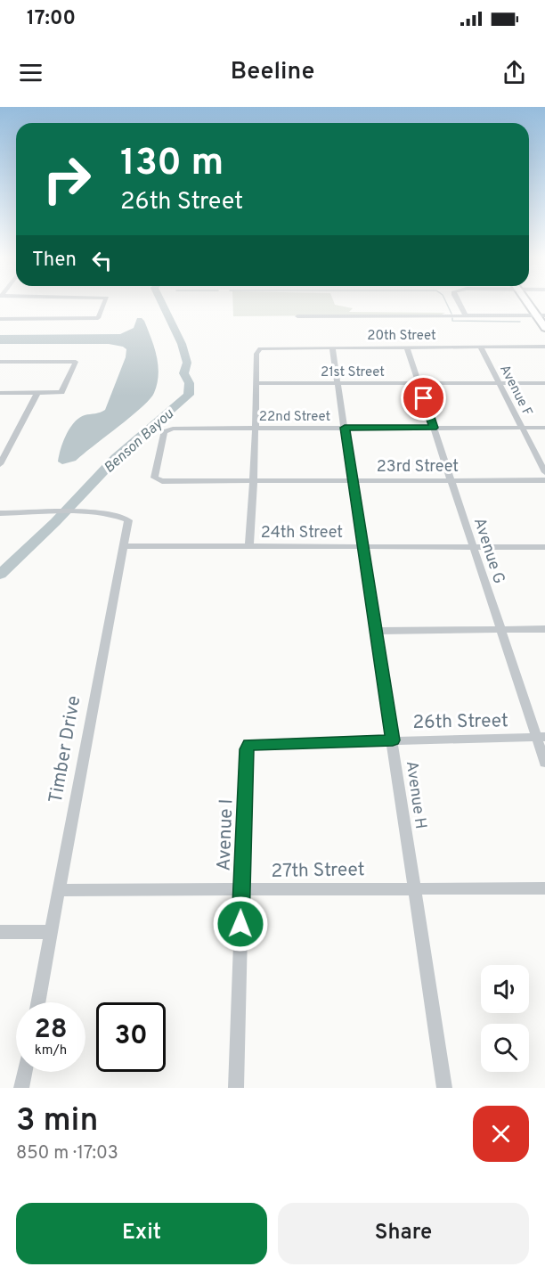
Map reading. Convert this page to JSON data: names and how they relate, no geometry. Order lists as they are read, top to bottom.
{
  "streets": {
    "street": [
      "20th Street",
      "21st Street",
      "Avenue F",
      "22nd Street",
      "23rd Street",
      "24th Street",
      "Avenue G",
      "26th Street",
      "Timber Drive",
      "Avenue H",
      "Avenue I",
      "27th Street"
    ]
  },
  "crossings": [
    ["20th Street", "21st Street"],
    ["20th Street", "Avenue F"],
    ["20th Street", "Avenue G"],
    ["20th Street", "Avenue H"],
    ["21st Street", "Avenue F"],
    ["21st Street", "Avenue G"],
    ["21st Street", "Avenue H"],
    ["Avenue F", "22nd Street"],
    ["22nd Street", "23rd Street"],
    ["22nd Street", "Avenue G"],
    ["22nd Street", "Avenue H"],
    ["23rd Street", "Avenue G"],
    ["23rd Street", "Avenue H"],
    ["24th Street", "Avenue G"],
    ["24th Street", "Timber Drive"],
    ["24th Street", "Avenue H"],
    ["Avenue G", "26th Street"],
    ["26th Street", "Avenue H"],
    ["26th Street", "Avenue I"],
    ["Timber Drive", "27th Street"],
    ["Avenue H", "27th Street"],
    ["Avenue I", "27th Street"]
  ],
  "water": ["Benson Bayou"],
  "page": {
    "status": "17:00",
    "header": "Beeline",
    "turn": ["130 m", "26th Street"],
    "then": "Then",
    "speed": "28 km/h",
    "limit": "30",
    "heading": ["3 min", "850 m · 17:03"],
    "buttons": ["Exit", "Share"]
  }
}
